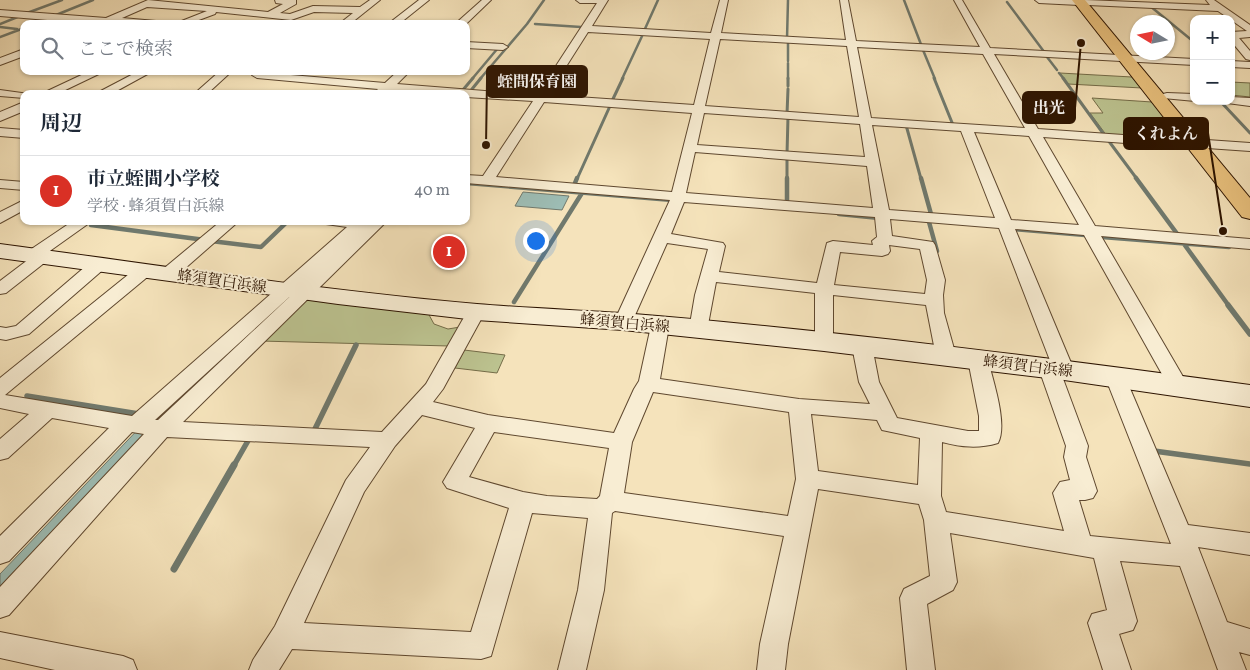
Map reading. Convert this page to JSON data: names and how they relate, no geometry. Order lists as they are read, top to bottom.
{
  "streets": {
    "main road": ["蜂須賀白浜線"]
  },
  "places": ["出光", "蛭間保育園", "くれよん"],
  "north": "left",
  "page": {
    "map_buttons": ["+", "−"],
    "search": "ここで検索",
    "heading": "周辺",
    "list": [
      {
        "mark": "1",
        "name": "市立蛭間小学校",
        "note": "学校 · 蜂須賀白浜線",
        "value": "40 m"
      }
    ],
    "pins": "1"
  }
}
